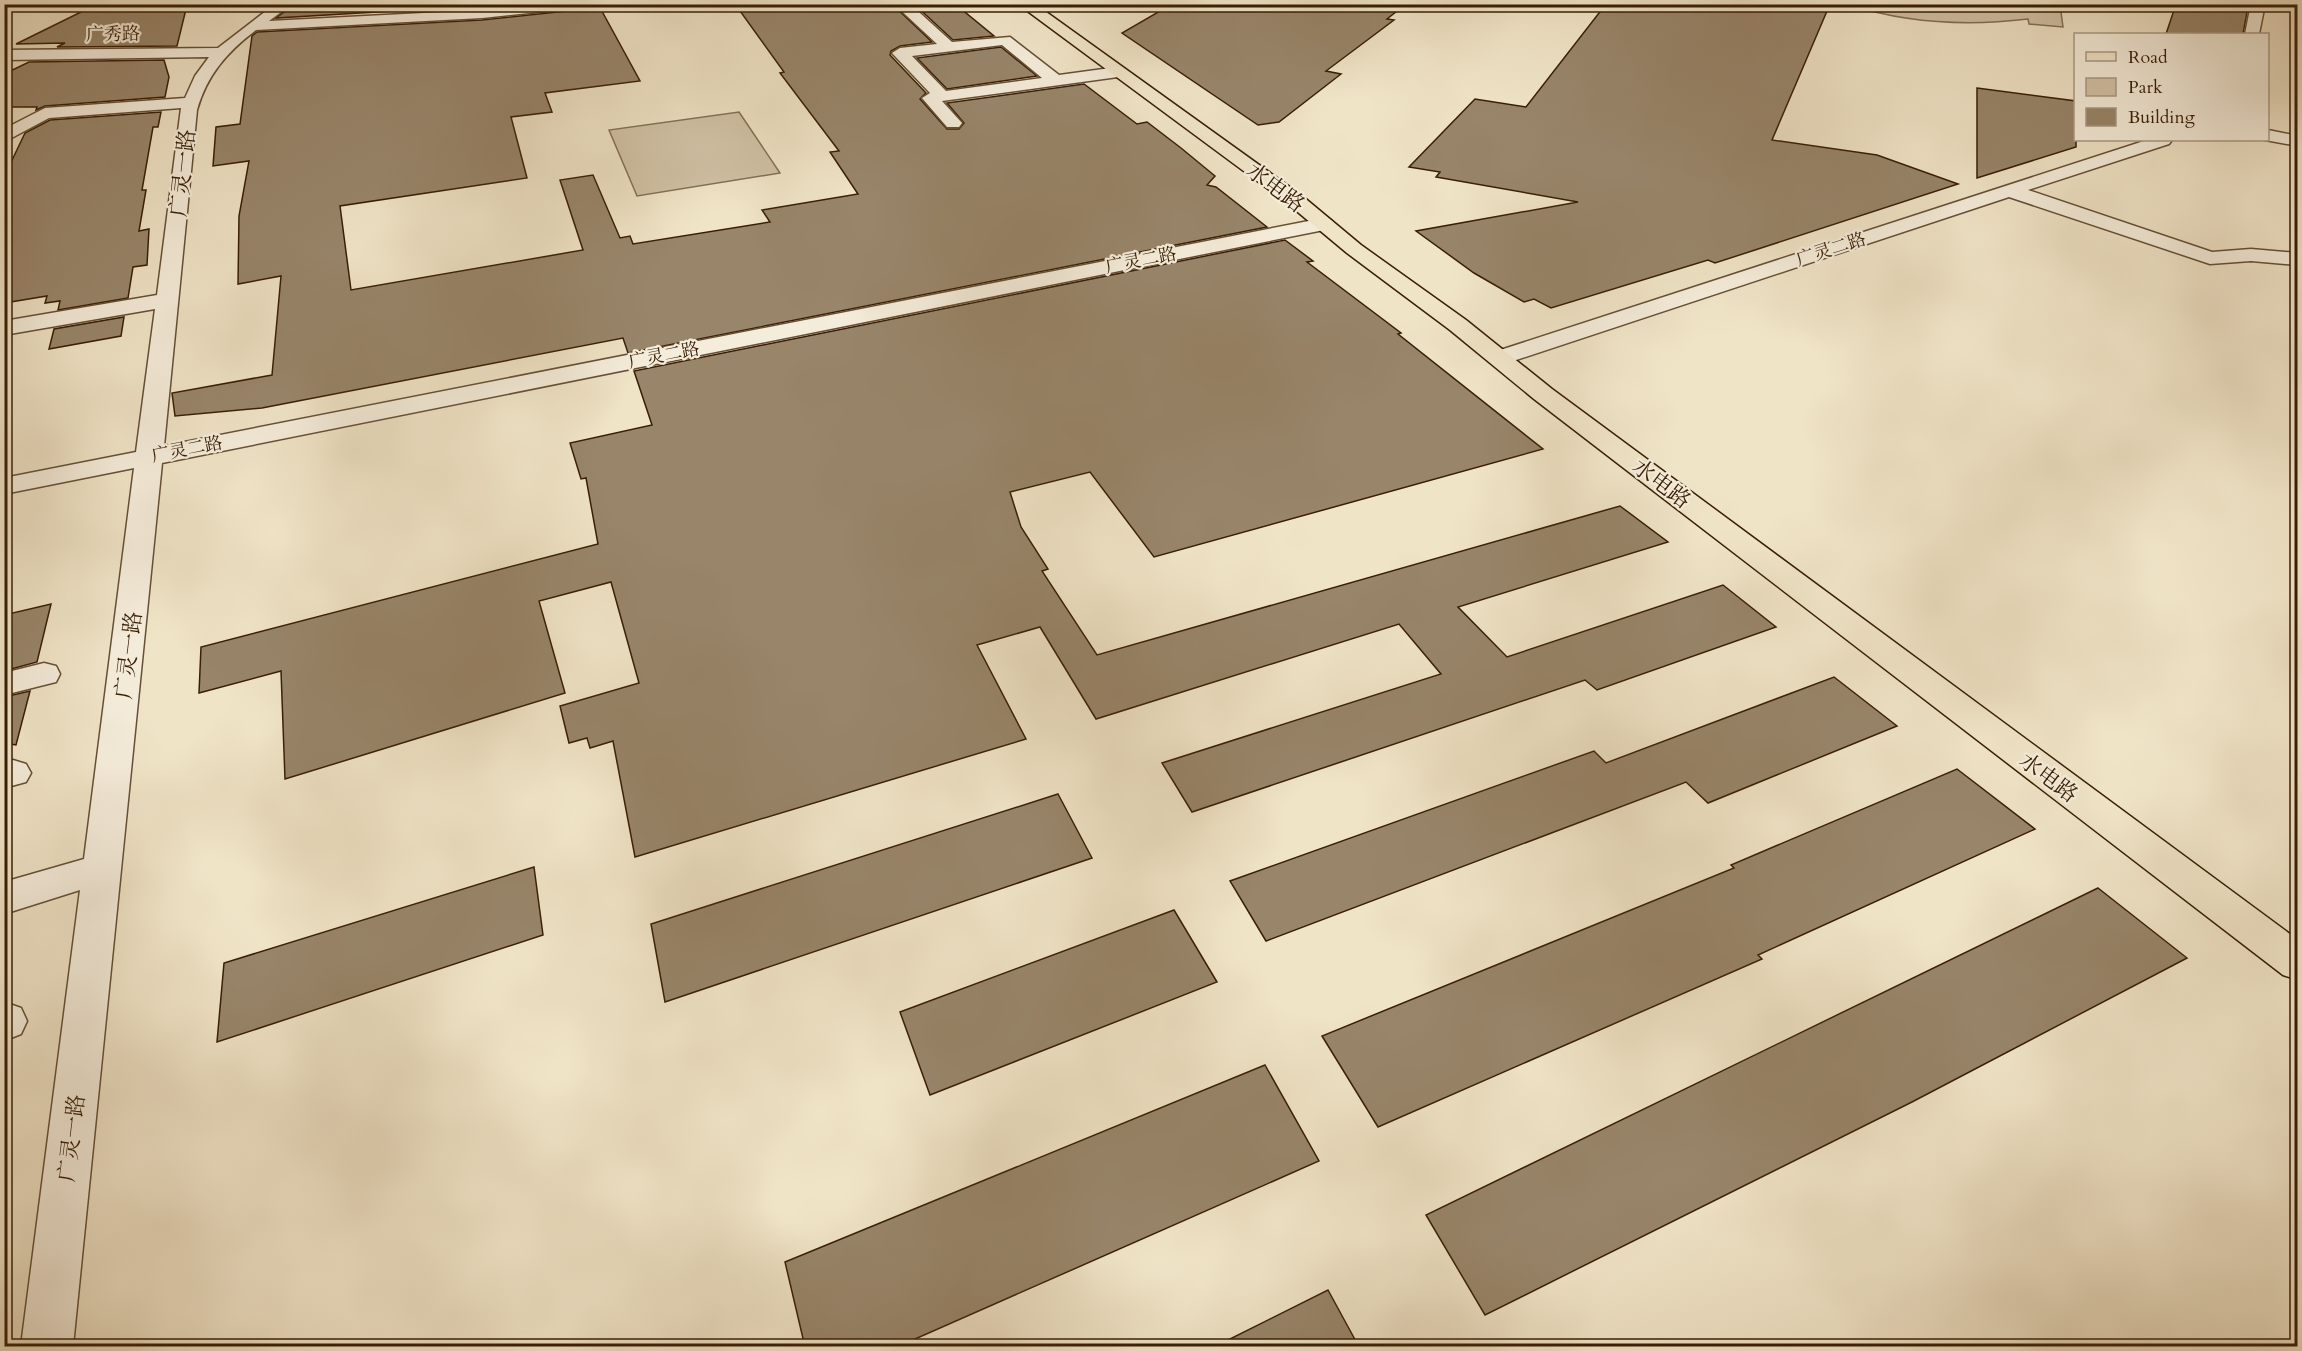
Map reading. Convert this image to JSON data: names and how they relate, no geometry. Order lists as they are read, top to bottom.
{
  "streets": {
    "main road": ["水电路"],
    "street": ["广秀路", "广灵一路", "广灵二路"]
  },
  "crossings": [
    ["广秀路", "广灵一路"],
    ["广灵一路", "广灵二路"],
    ["水电路", "广灵二路"]
  ],
  "legend": ["Road", "Park", "Building"]
}
